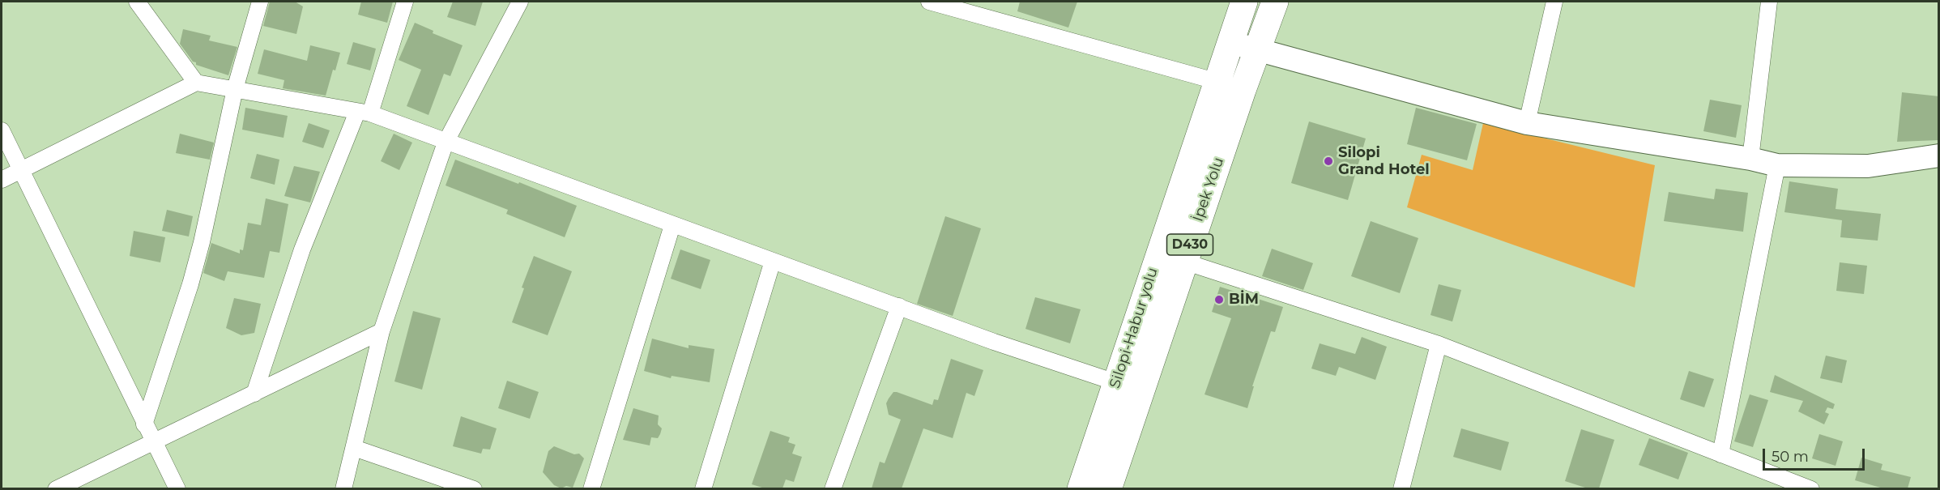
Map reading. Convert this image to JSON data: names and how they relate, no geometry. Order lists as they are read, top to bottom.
{
  "streets": {
    "highway": ["İpek Yolu", "D430", "Silopi-Habur yolu"]
  },
  "places": ["Silopi Grand Hotel", "BİM"],
  "scale_bar": "50 m"
}
